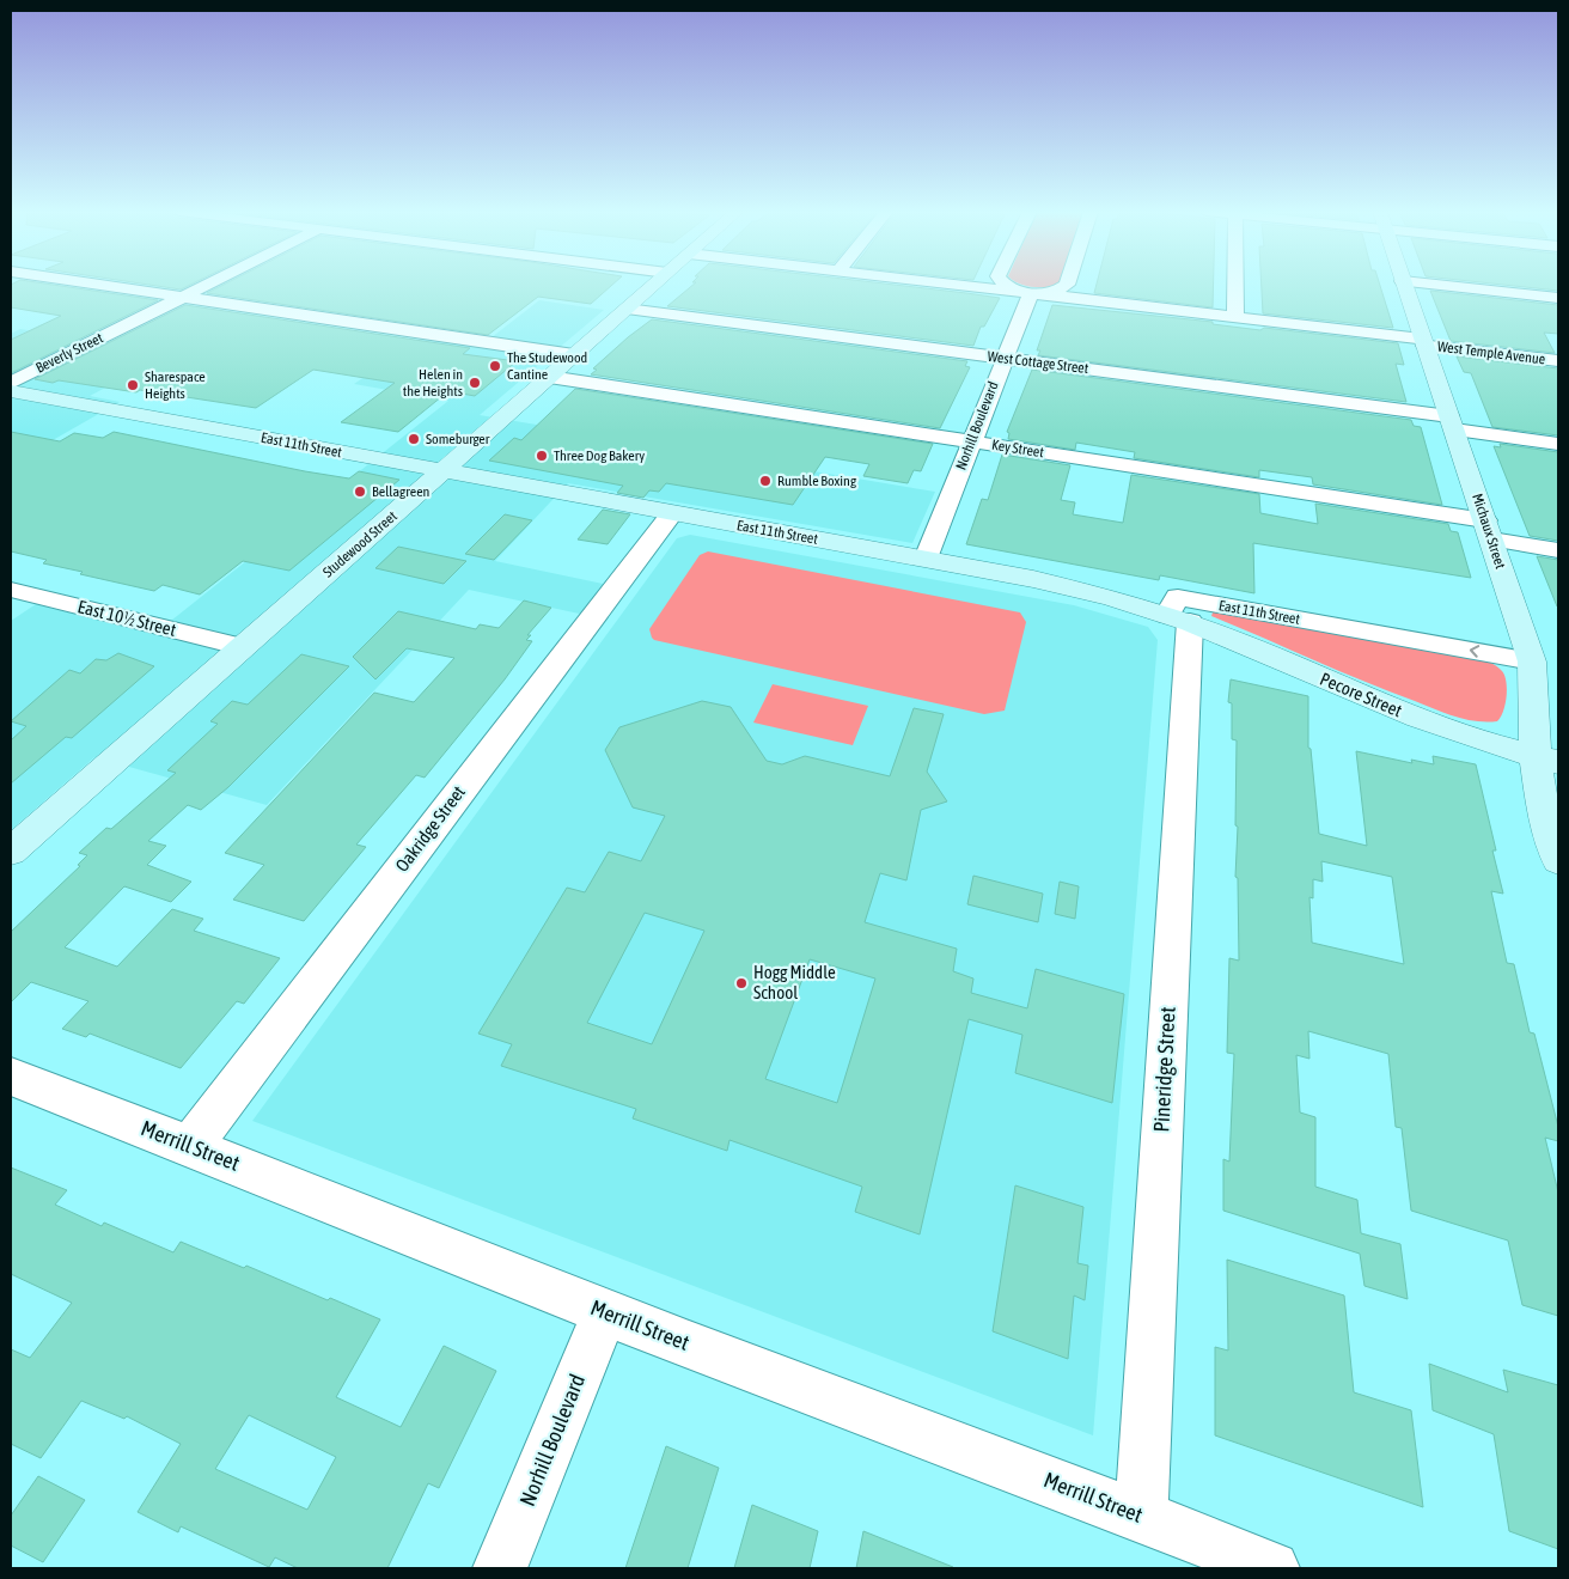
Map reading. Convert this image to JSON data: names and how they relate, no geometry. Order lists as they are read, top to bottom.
{
  "streets": {
    "street": [
      "Beverly Street",
      "West Temple Avenue",
      "West Cottage Street",
      "Norhill Boulevard",
      "East 11th Street",
      "Key Street",
      "Michaux Street",
      "Studewood Street",
      "East 10½ Street",
      "Pecore Street",
      "Oakridge Street",
      "Pineridge Street",
      "Merrill Street"
    ]
  },
  "crossings": [
    ["West Temple Avenue", "Norhill Boulevard"],
    ["West Temple Avenue", "Michaux Street"],
    ["West Cottage Street", "Norhill Boulevard"],
    ["West Cottage Street", "Michaux Street"],
    ["West Cottage Street", "Studewood Street"],
    ["Norhill Boulevard", "East 11th Street"],
    ["Norhill Boulevard", "Key Street"],
    ["Norhill Boulevard", "Merrill Street"],
    ["East 11th Street", "Michaux Street"],
    ["East 11th Street", "Studewood Street"],
    ["East 11th Street", "Pecore Street"],
    ["East 11th Street", "Oakridge Street"],
    ["East 11th Street", "Pineridge Street"],
    ["Key Street", "Michaux Street"],
    ["Key Street", "Studewood Street"],
    ["Michaux Street", "Pecore Street"],
    ["Studewood Street", "East 10½ Street"],
    ["Pecore Street", "Pineridge Street"],
    ["Oakridge Street", "Merrill Street"],
    ["Pineridge Street", "Merrill Street"]
  ],
  "places": [
    "The Studewood Cantine",
    "Helen in the Heights",
    "Sharespace Heights",
    "Someburger",
    "Three Dog Bakery",
    "Rumble Boxing",
    "Bellagreen",
    "Hogg Middle School"
  ]
}
